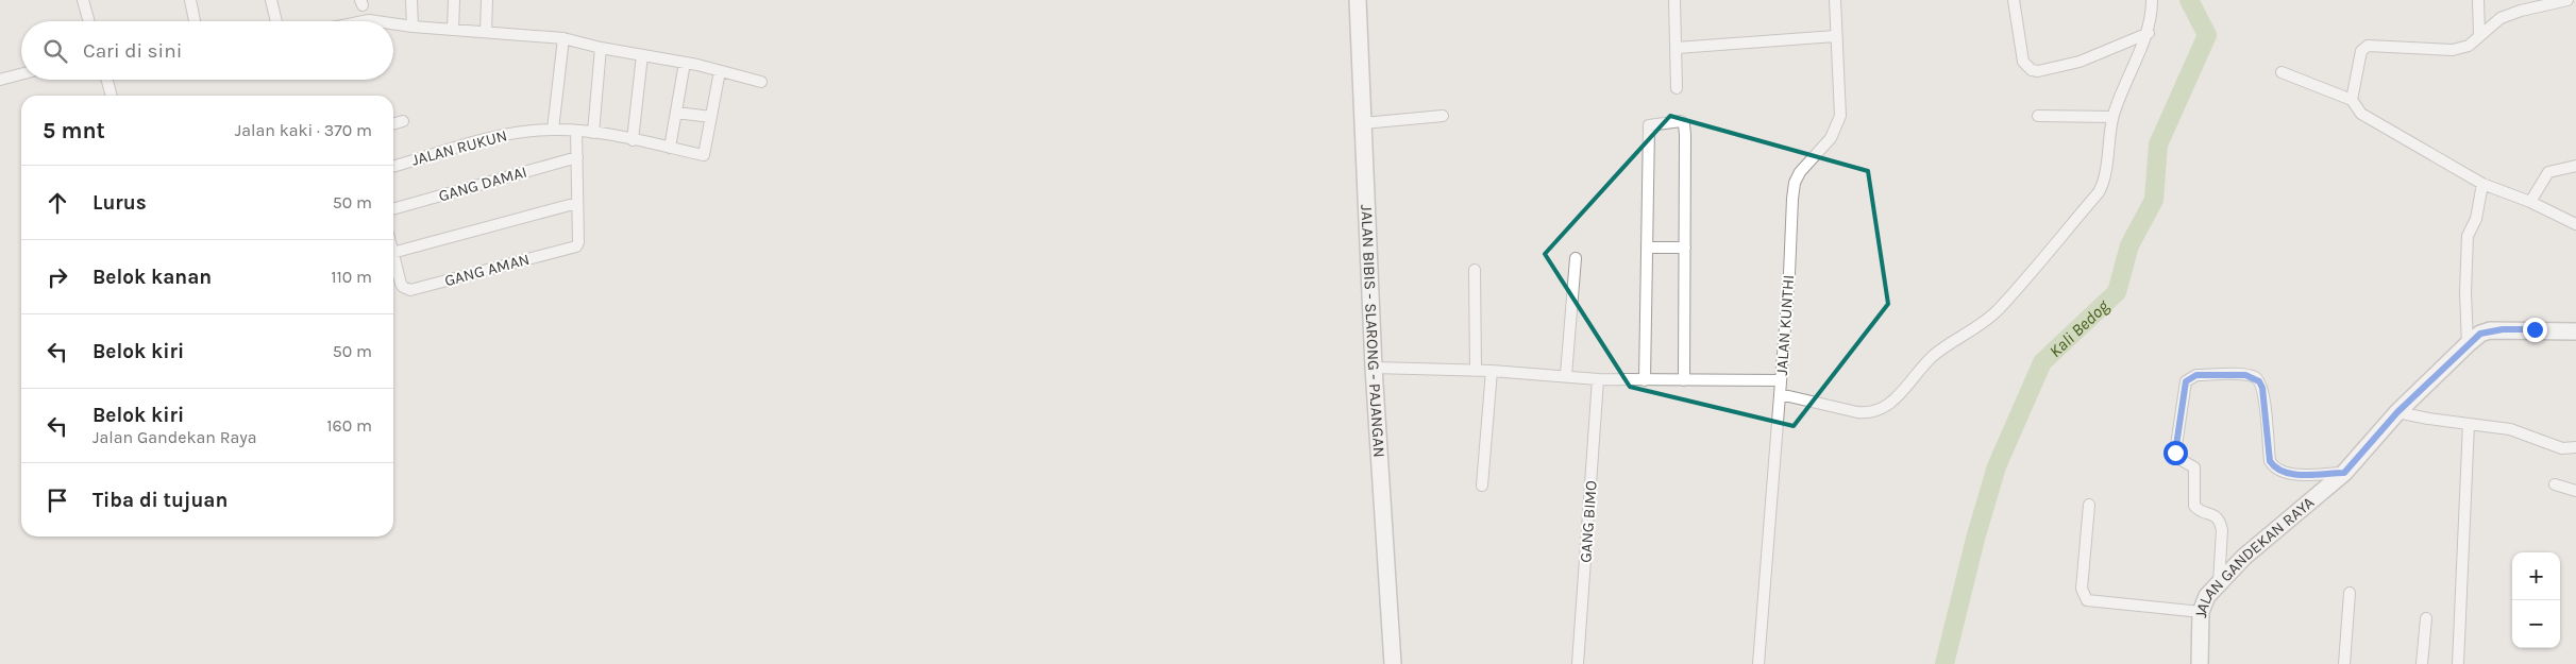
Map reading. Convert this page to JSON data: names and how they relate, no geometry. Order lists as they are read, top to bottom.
{
  "streets": {
    "main road": ["JALAN BIBIS - SLARONG - PAJANGAN", "JALAN GANDEKAN RAYA"],
    "street": [
      "JALAN RUKUN",
      "GANG DAMAI",
      "GANG AMAN",
      "JALAN KUNTHI",
      "GANG BIMO"
    ]
  },
  "water": ["Kali Bedog"],
  "page": {
    "search": "Cari di sini",
    "heading": ["5 mnt", "Jalan kaki · 370 m"],
    "list": [
      ["Lurus", "50 m"],
      ["Belok kanan", "110 m"],
      ["Belok kiri", "50 m"],
      ["Belok kiri", "Jalan Gandekan Raya", "160 m"],
      "Tiba di tujuan"
    ],
    "map_buttons": ["+", "−"]
  }
}
